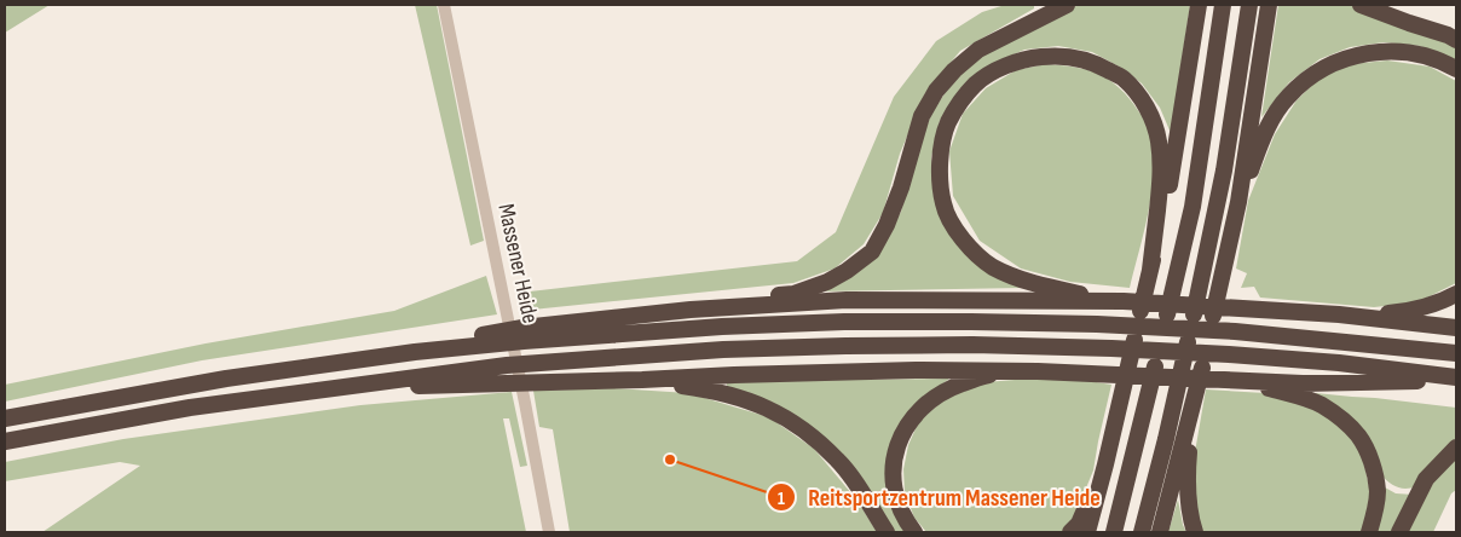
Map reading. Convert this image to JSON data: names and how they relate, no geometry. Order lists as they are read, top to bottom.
{
  "streets": {
    "street": ["Massener Heide"]
  },
  "places": ["Reitsportzentrum Massener Heide"]
}
